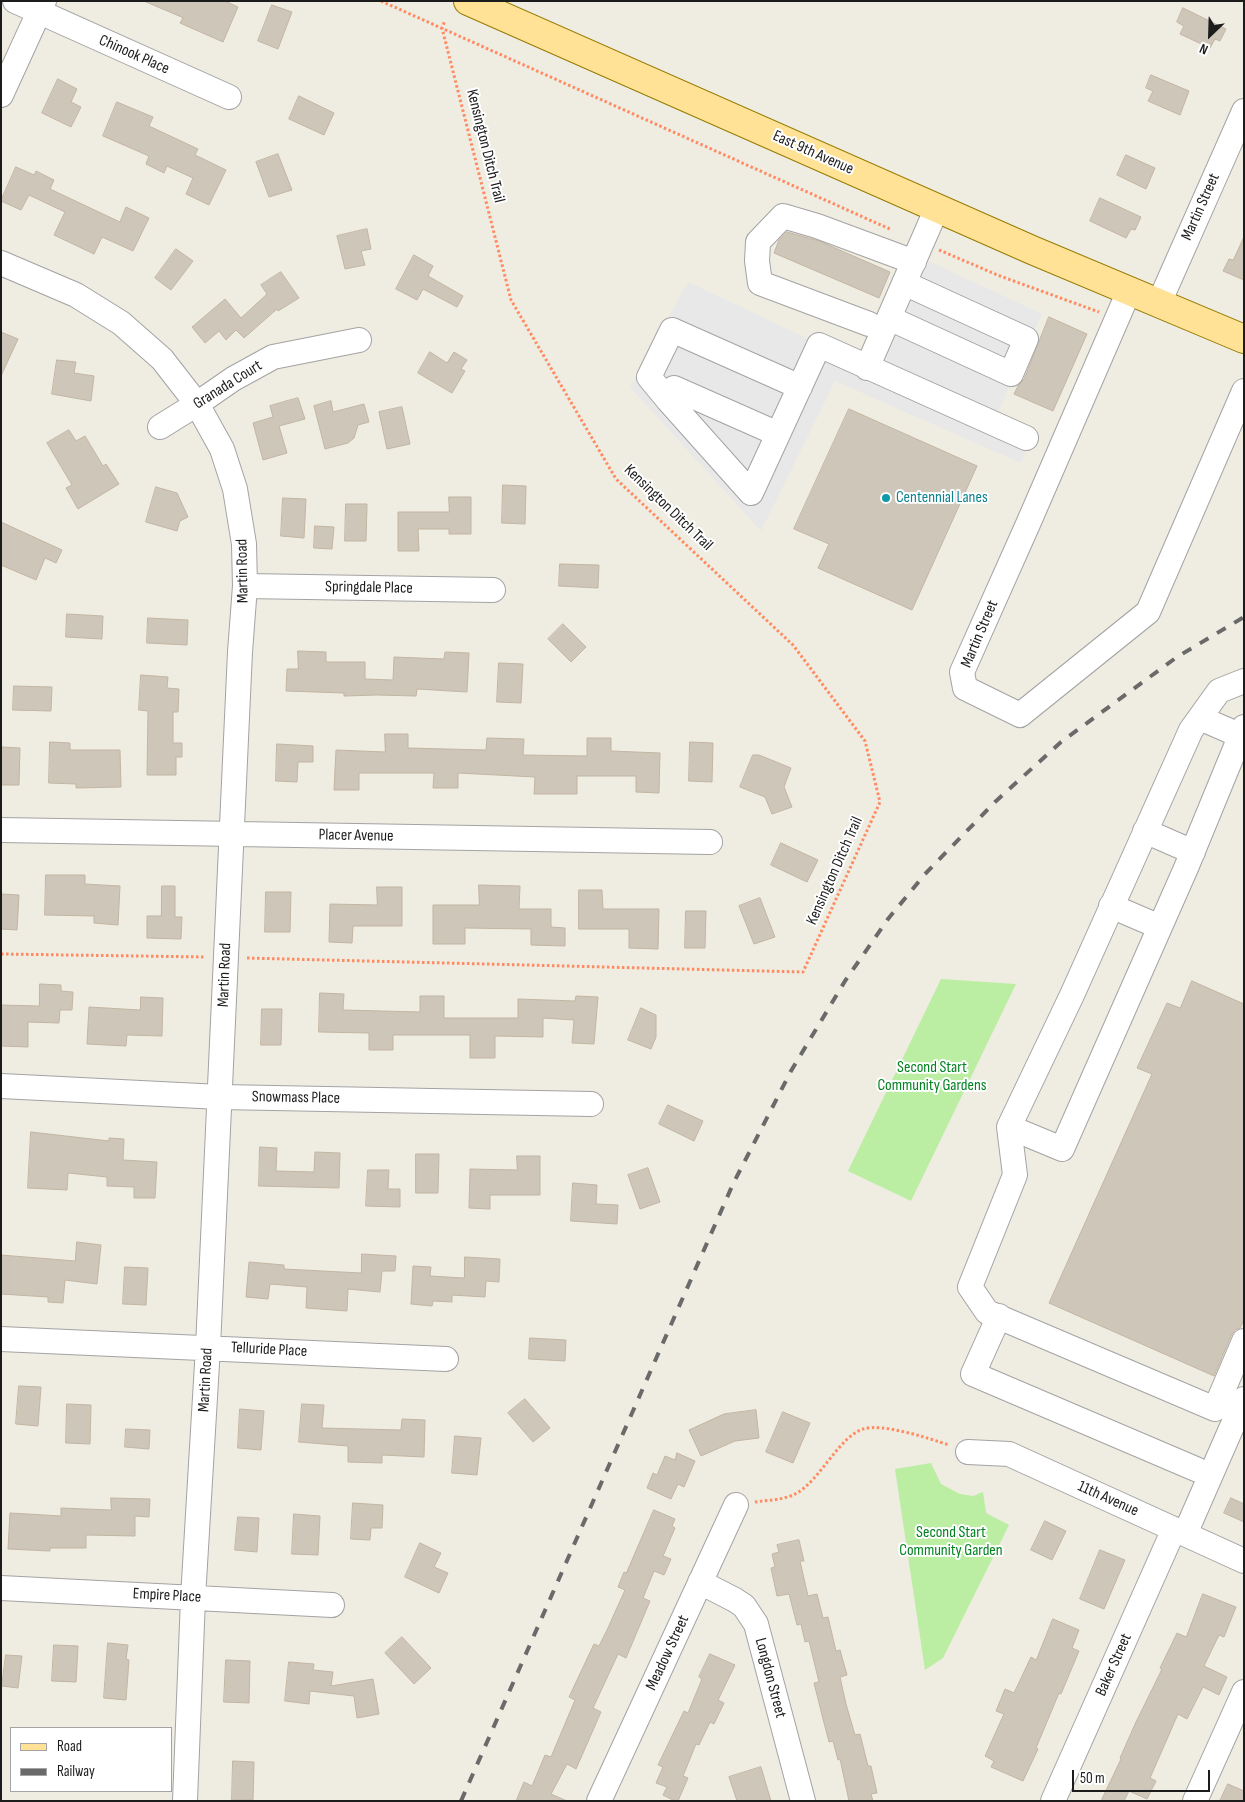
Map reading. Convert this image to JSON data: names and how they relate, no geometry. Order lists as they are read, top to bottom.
{
  "streets": {
    "main road": ["East 9th Avenue"],
    "street": [
      "Chinook Place",
      "Martin Street",
      "Granada Court",
      "Martin Road",
      "Springdale Place",
      "Placer Avenue",
      "Snowmass Place",
      "Telluride Place",
      "11th Avenue",
      "Empire Place",
      "Meadow Street",
      "Baker Street",
      "Longdon Street"
    ],
    "path": ["Kensington Ditch Trail"]
  },
  "crossings": [
    ["Kensington Ditch Trail", "Martin Road"],
    ["East 9th Avenue", "Martin Street"],
    ["Granada Court", "Martin Road"],
    ["Martin Road", "Springdale Place"],
    ["Martin Road", "Placer Avenue"],
    ["Martin Road", "Snowmass Place"],
    ["Martin Road", "Telluride Place"],
    ["Martin Road", "Empire Place"],
    ["11th Avenue", "Baker Street"],
    ["Meadow Street", "Longdon Street"]
  ],
  "parks": ["Second Start Community Gardens", "Second Start Community Garden"],
  "places": ["Centennial Lanes"],
  "legend": ["Road", "Railway"],
  "scale_bar": "50 m",
  "north": "bottom left"
}
